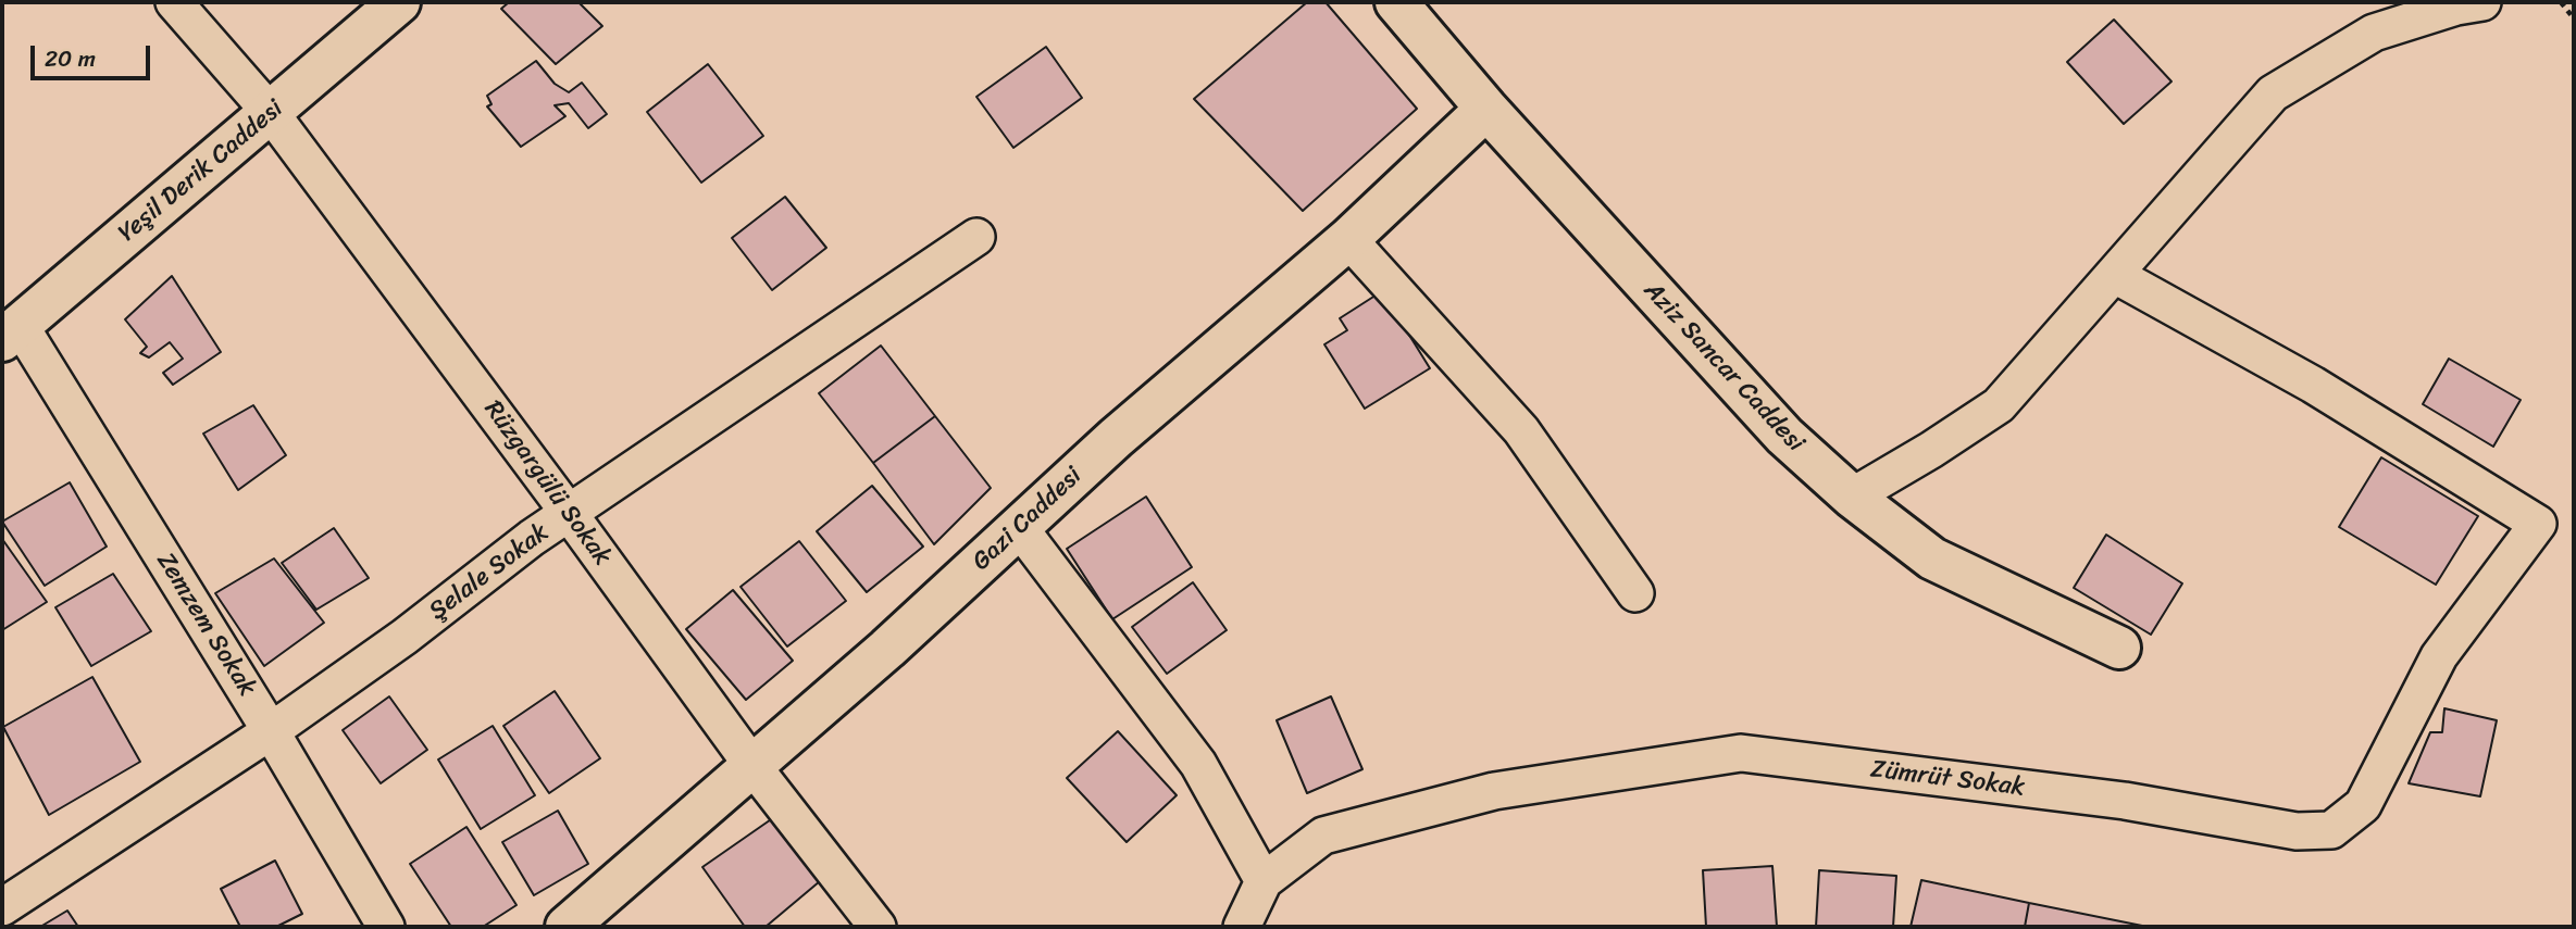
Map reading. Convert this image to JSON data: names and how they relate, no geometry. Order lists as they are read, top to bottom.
{
  "streets": {
    "street": [
      "Yeşil Derik Caddesi",
      "Aziz Sancar Caddesi",
      "Rüzgargülü Sokak",
      "Gazi Caddesi",
      "Şelale Sokak",
      "Zemzem Sokak",
      "Zümrüt Sokak"
    ]
  },
  "crossings": [
    ["Yeşil Derik Caddesi", "Rüzgargülü Sokak"],
    ["Yeşil Derik Caddesi", "Zemzem Sokak"],
    ["Aziz Sancar Caddesi", "Gazi Caddesi"],
    ["Rüzgargülü Sokak", "Gazi Caddesi"],
    ["Rüzgargülü Sokak", "Şelale Sokak"],
    ["Şelale Sokak", "Zemzem Sokak"]
  ],
  "scale_bar": "20 m"
}
